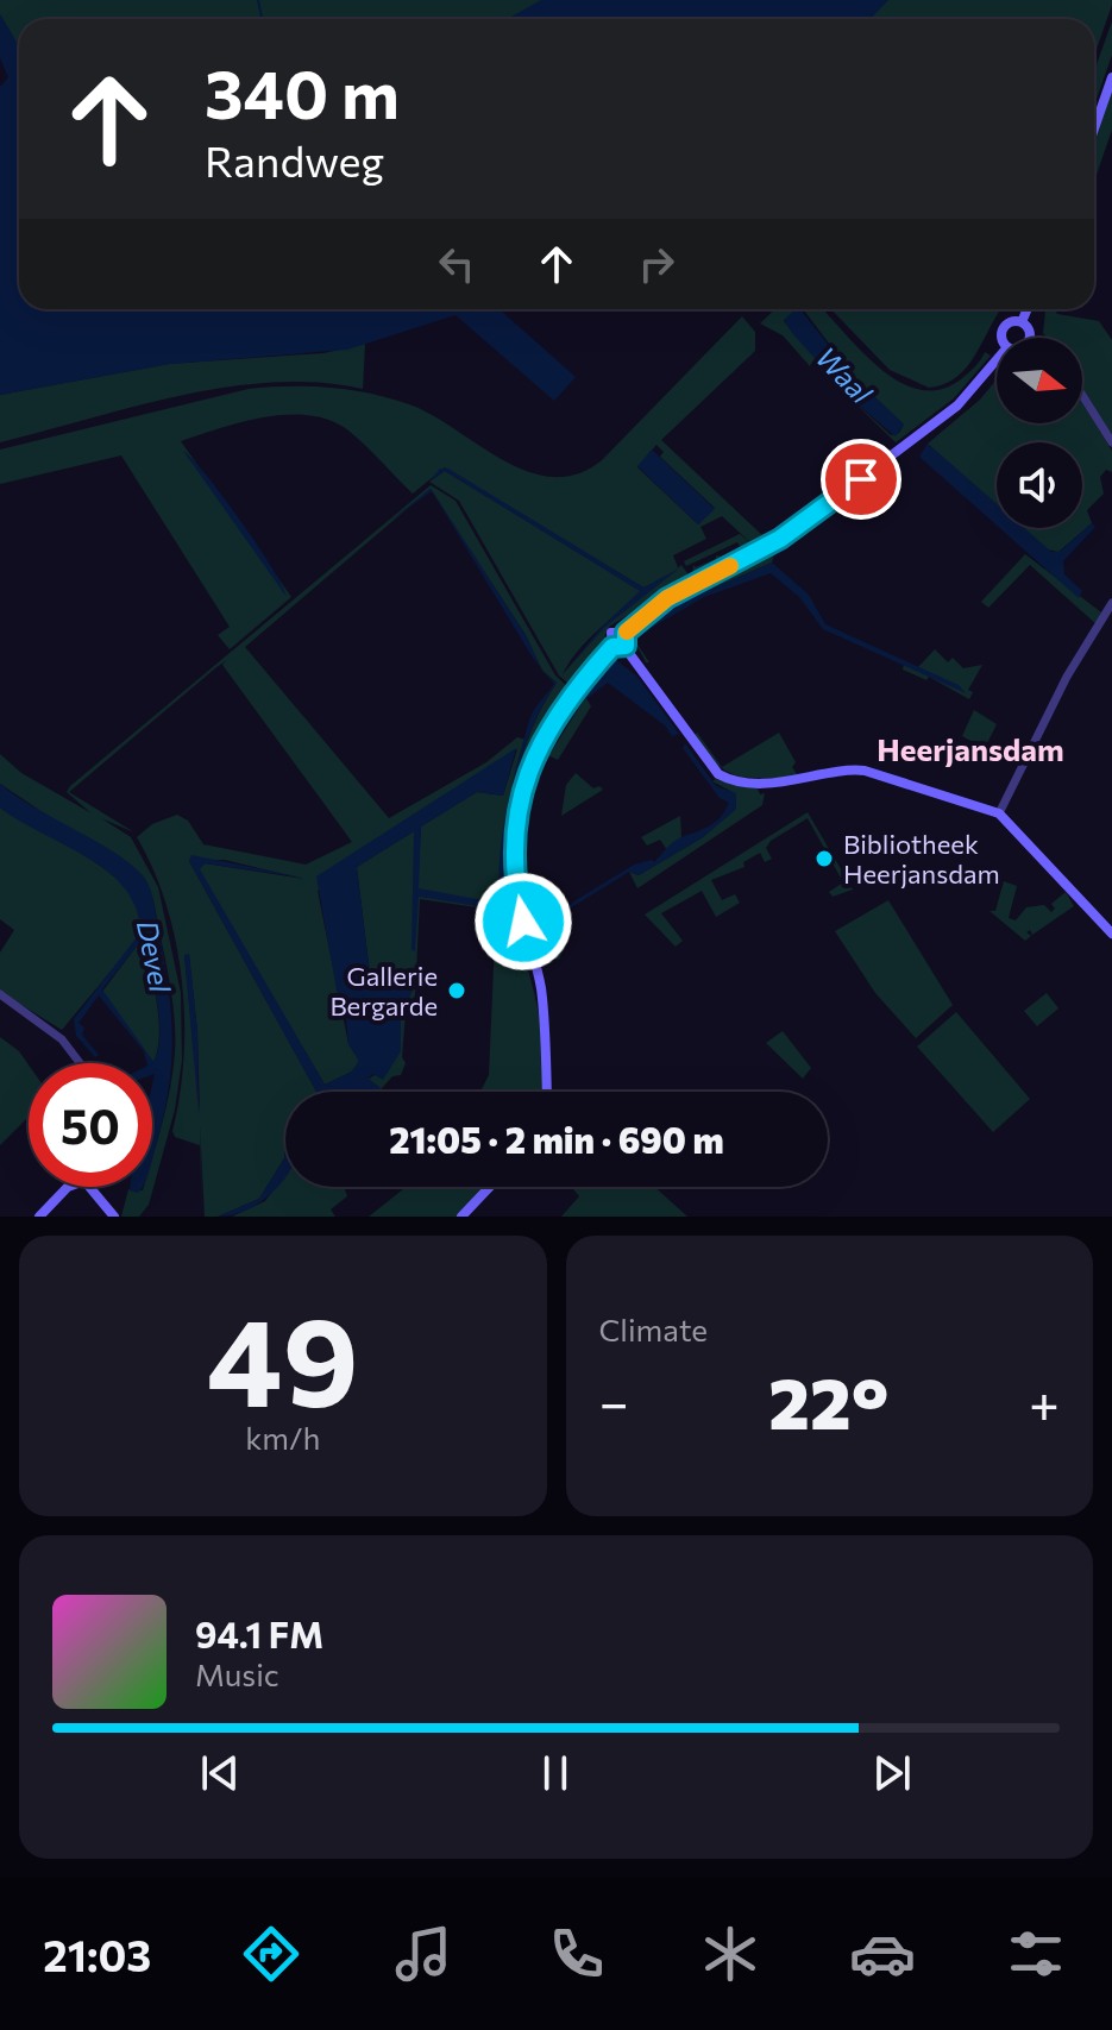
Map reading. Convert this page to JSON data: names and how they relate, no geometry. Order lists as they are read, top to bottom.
{
  "districts": ["Heerjansdam"],
  "water": ["Waal", "Devel"],
  "places": ["Bibliotheek Heerjansdam", "Gallerie Bergarde"],
  "north": "right",
  "page": {
    "turn": ["340 m", "Randweg"],
    "limit": "50",
    "trip": "21:05 · 2 min · 690 m",
    "tile": [
      ["49", "km/h"],
      "Climate"
    ],
    "heat": ["−", "22°", "+"],
    "song": ["94.1 FM", "Music"],
    "tabs": "21:03"
  }
}
